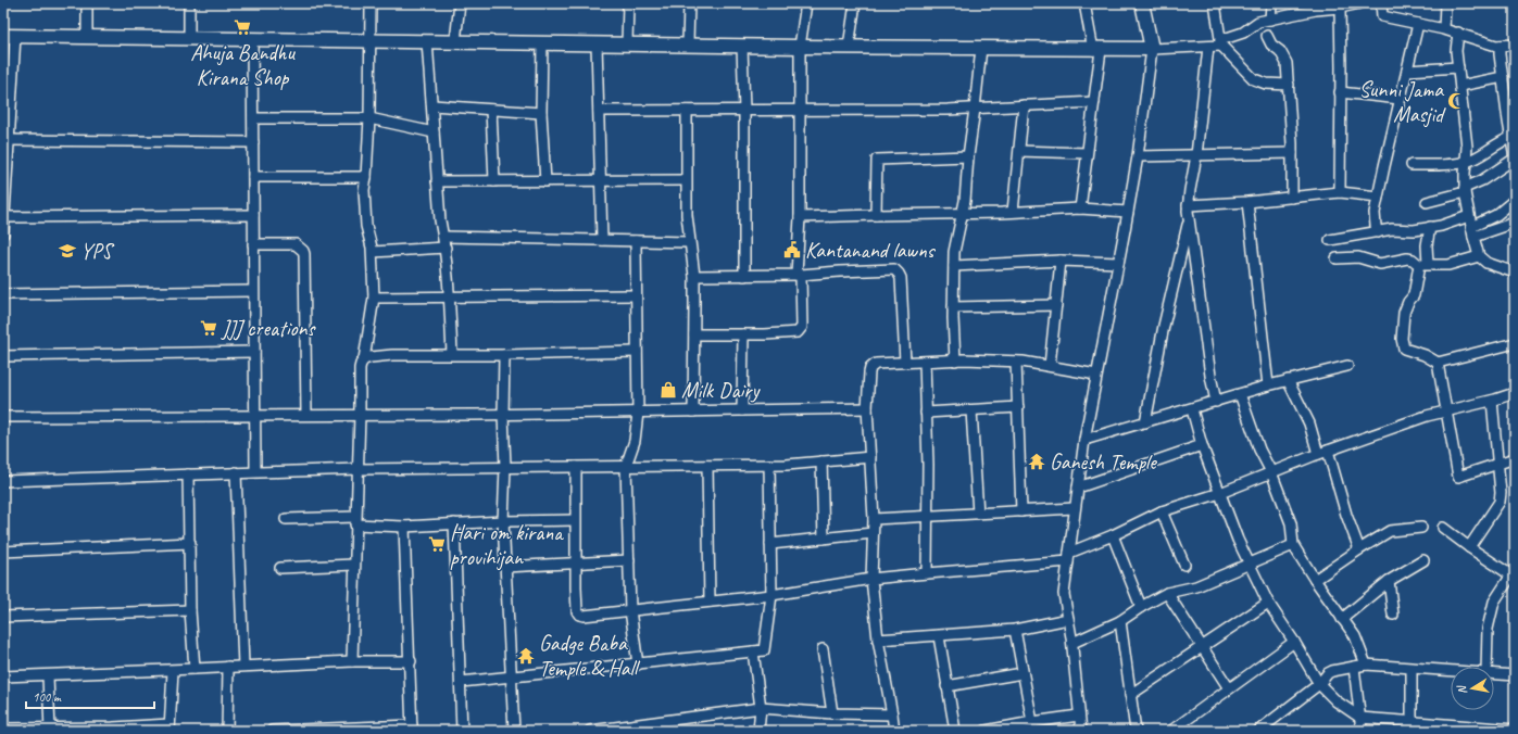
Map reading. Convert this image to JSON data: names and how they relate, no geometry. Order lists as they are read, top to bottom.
{
  "places": {
    "supermarket": ["Ahuja Bandhu Kirana Shop", "JJJ creations", "Hari om kirana provihijan"],
    "mosque": ["Sunni Jama Masjid"],
    "public building": ["Kantanand lawns"],
    "school or university": ["YPS"],
    "shop": ["Milk Dairy"],
    "temple": ["Ganesh Temple", "Gadge Baba Temple & Hall"]
  },
  "scale_bar": "100 m",
  "north": "left"
}
